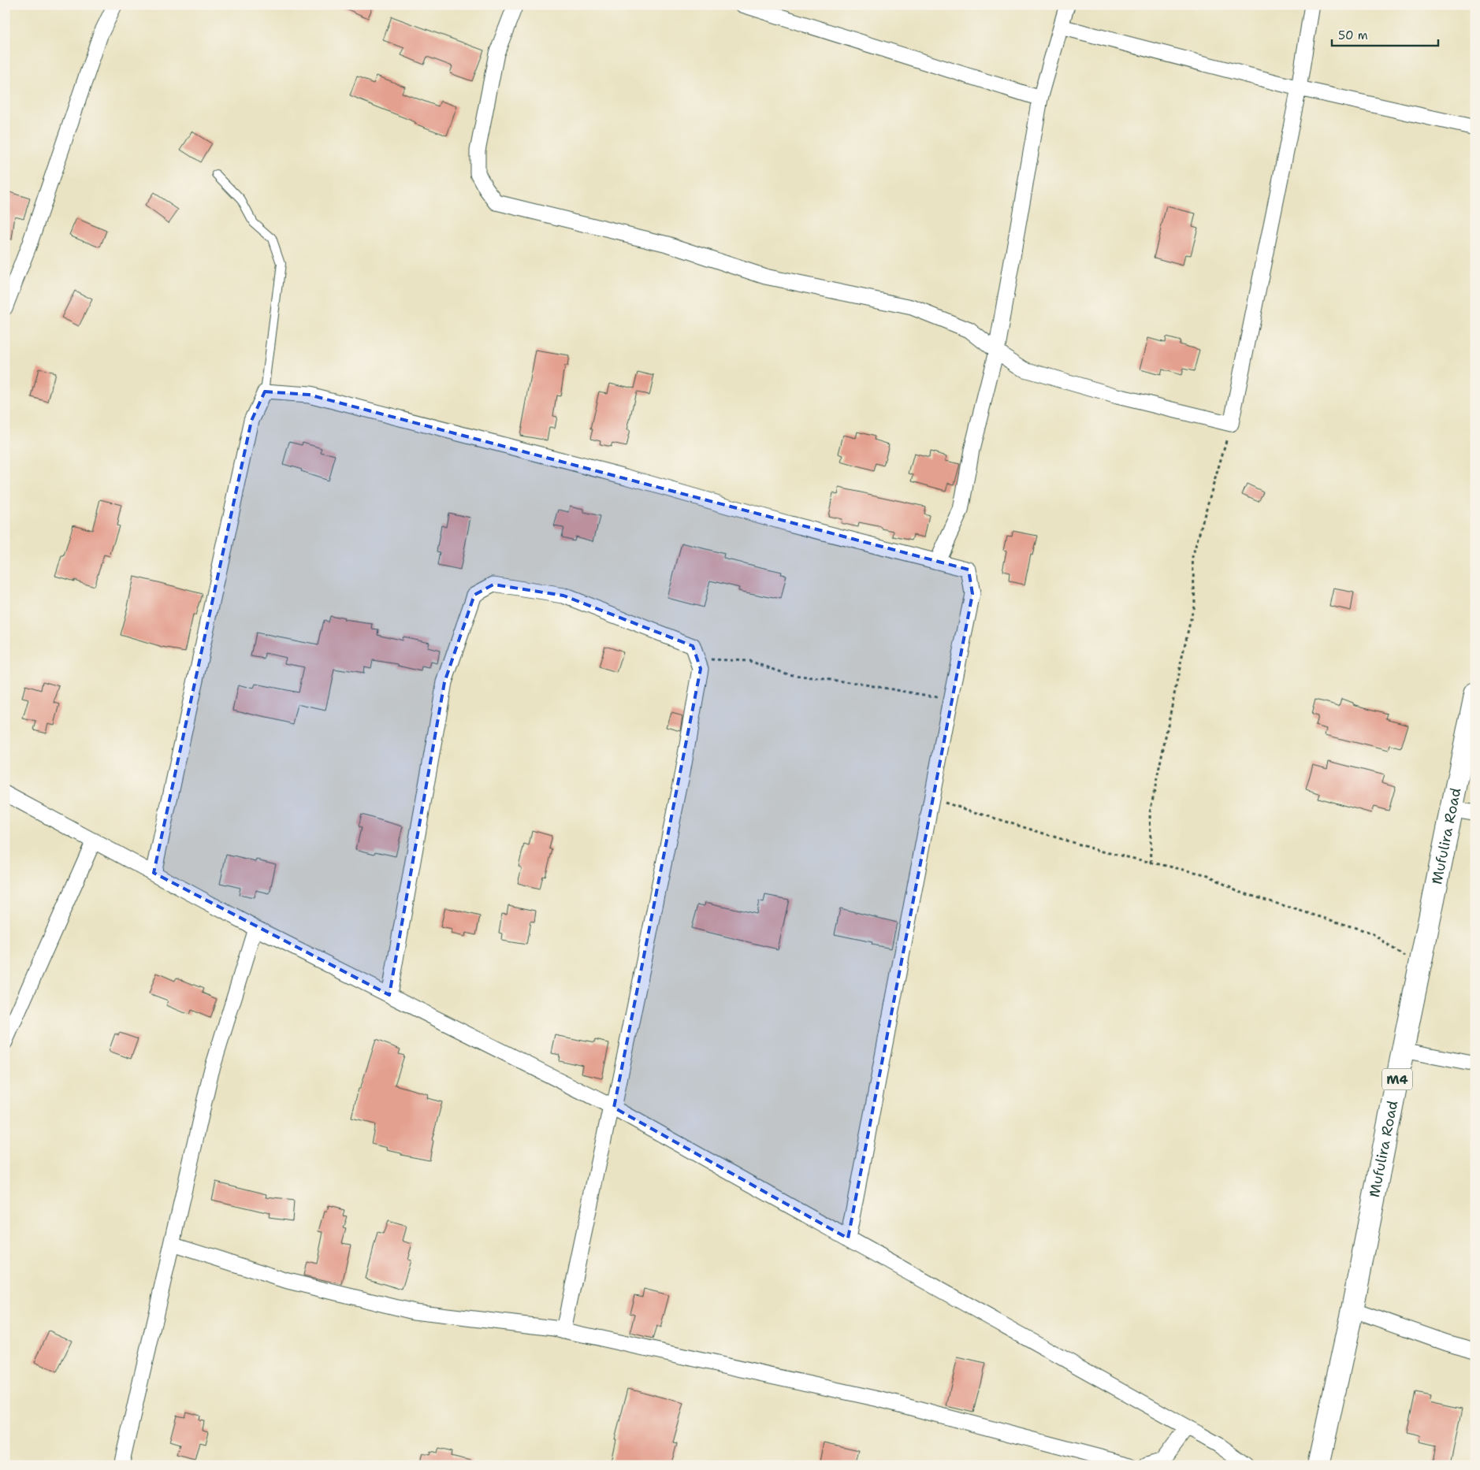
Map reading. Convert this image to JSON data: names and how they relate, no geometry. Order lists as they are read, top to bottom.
{
  "streets": {
    "main road": ["Mufulira Road", "M4"]
  },
  "scale_bar": "50 m"
}
